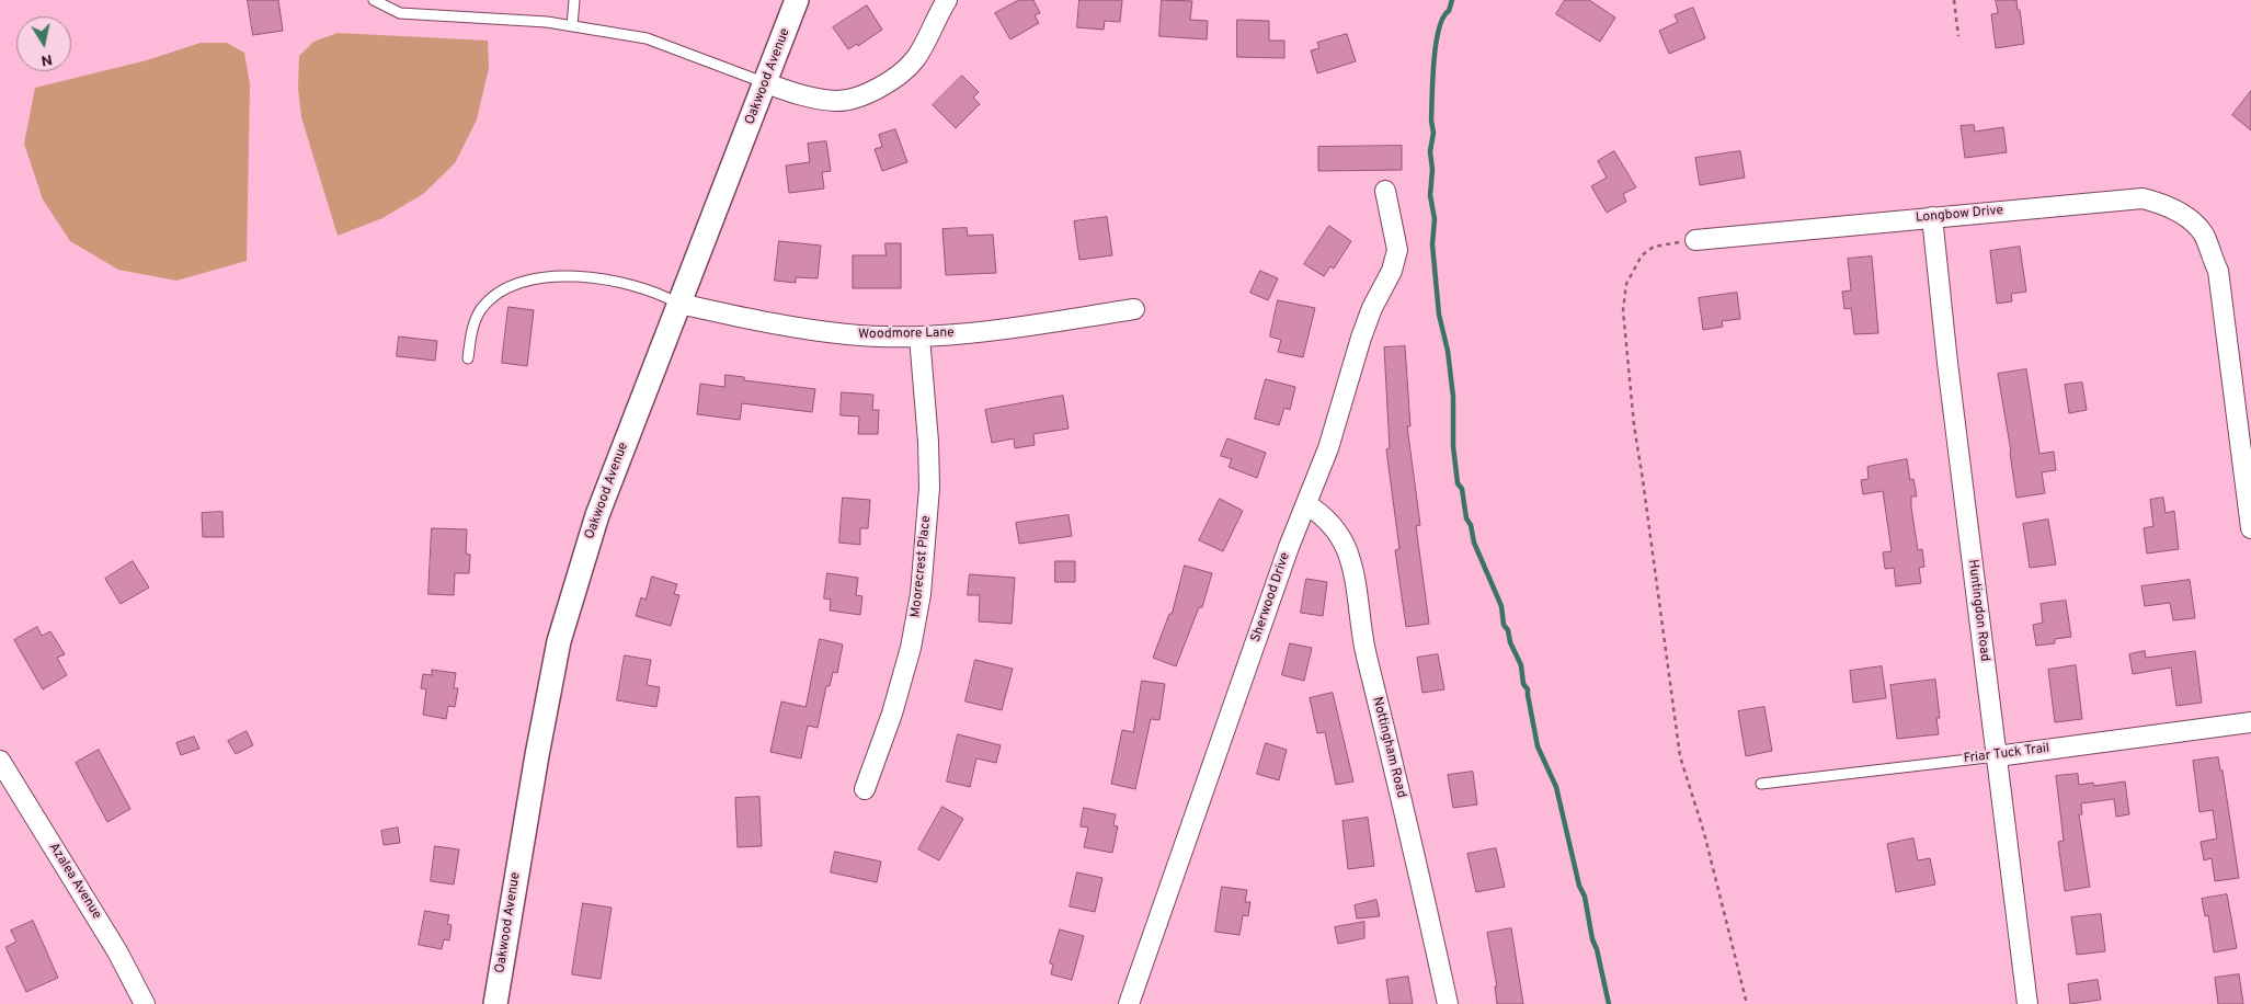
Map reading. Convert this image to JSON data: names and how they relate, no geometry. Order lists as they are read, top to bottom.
{
  "streets": {
    "street": [
      "Oakwood Avenue",
      "Longbow Drive",
      "Woodmore Lane",
      "Moorecrest Place",
      "Sherwood Drive",
      "Huntingdon Road",
      "Nottingham Road",
      "Friar Tuck Trail",
      "Azalea Avenue"
    ]
  },
  "crossings": [
    ["Oakwood Avenue", "Woodmore Lane"],
    ["Longbow Drive", "Huntingdon Road"],
    ["Woodmore Lane", "Moorecrest Place"],
    ["Sherwood Drive", "Nottingham Road"],
    ["Huntingdon Road", "Friar Tuck Trail"]
  ],
  "north": "bottom"
}
